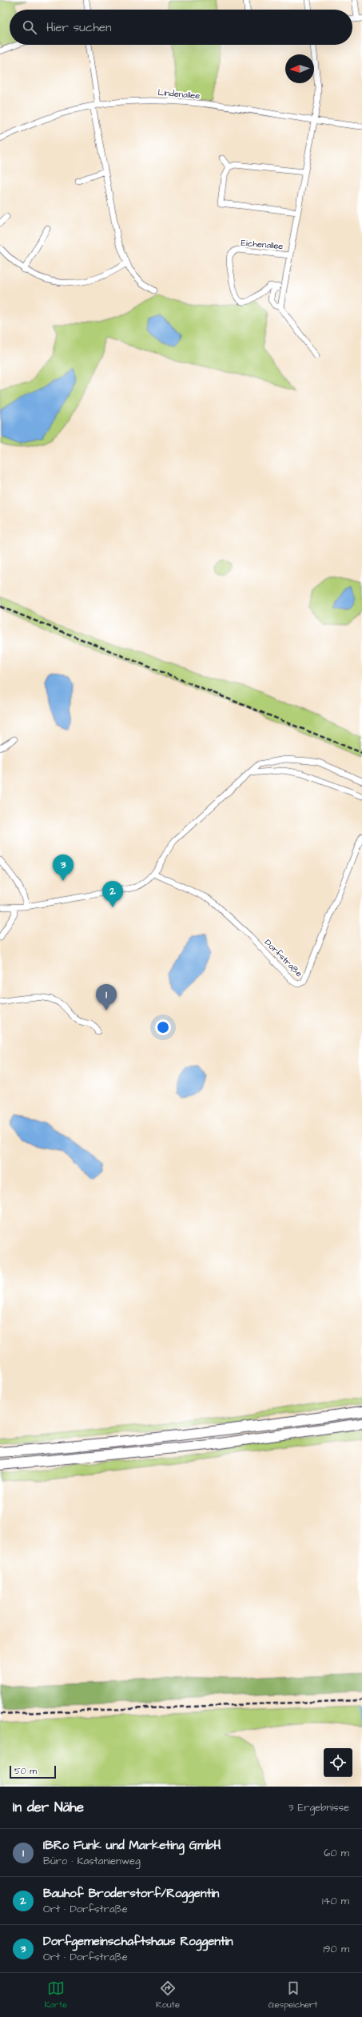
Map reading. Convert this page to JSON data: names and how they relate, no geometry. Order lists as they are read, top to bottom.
{
  "streets": {
    "street": ["Lindenallee", "Eichenallee", "Dorfstraße"]
  },
  "crossings": [
    ["Lindenallee", "Eichenallee"]
  ],
  "scale_bar": "50 m",
  "north": "left",
  "page": {
    "search": "Hier suchen",
    "pins": ["3", "2", "1"],
    "scale": "50 m",
    "heading": ["In der Nähe", "3 Ergebnisse"],
    "list": [
      {
        "mark": "1",
        "name": "IBRo Funk und Marketing GmbH",
        "note": "Büro · Kastanienweg",
        "value": "60 m"
      },
      {
        "mark": "2",
        "name": "Bauhof Broderstorf/Roggentin",
        "note": "Ort · Dorfstraße",
        "value": "140 m"
      },
      {
        "mark": "3",
        "name": "Dorfgemeinschaftshaus Roggentin",
        "note": "Ort · Dorfstraße",
        "value": "190 m"
      }
    ],
    "nav": ["Karte", "Route", "Gespeichert"]
  }
}
